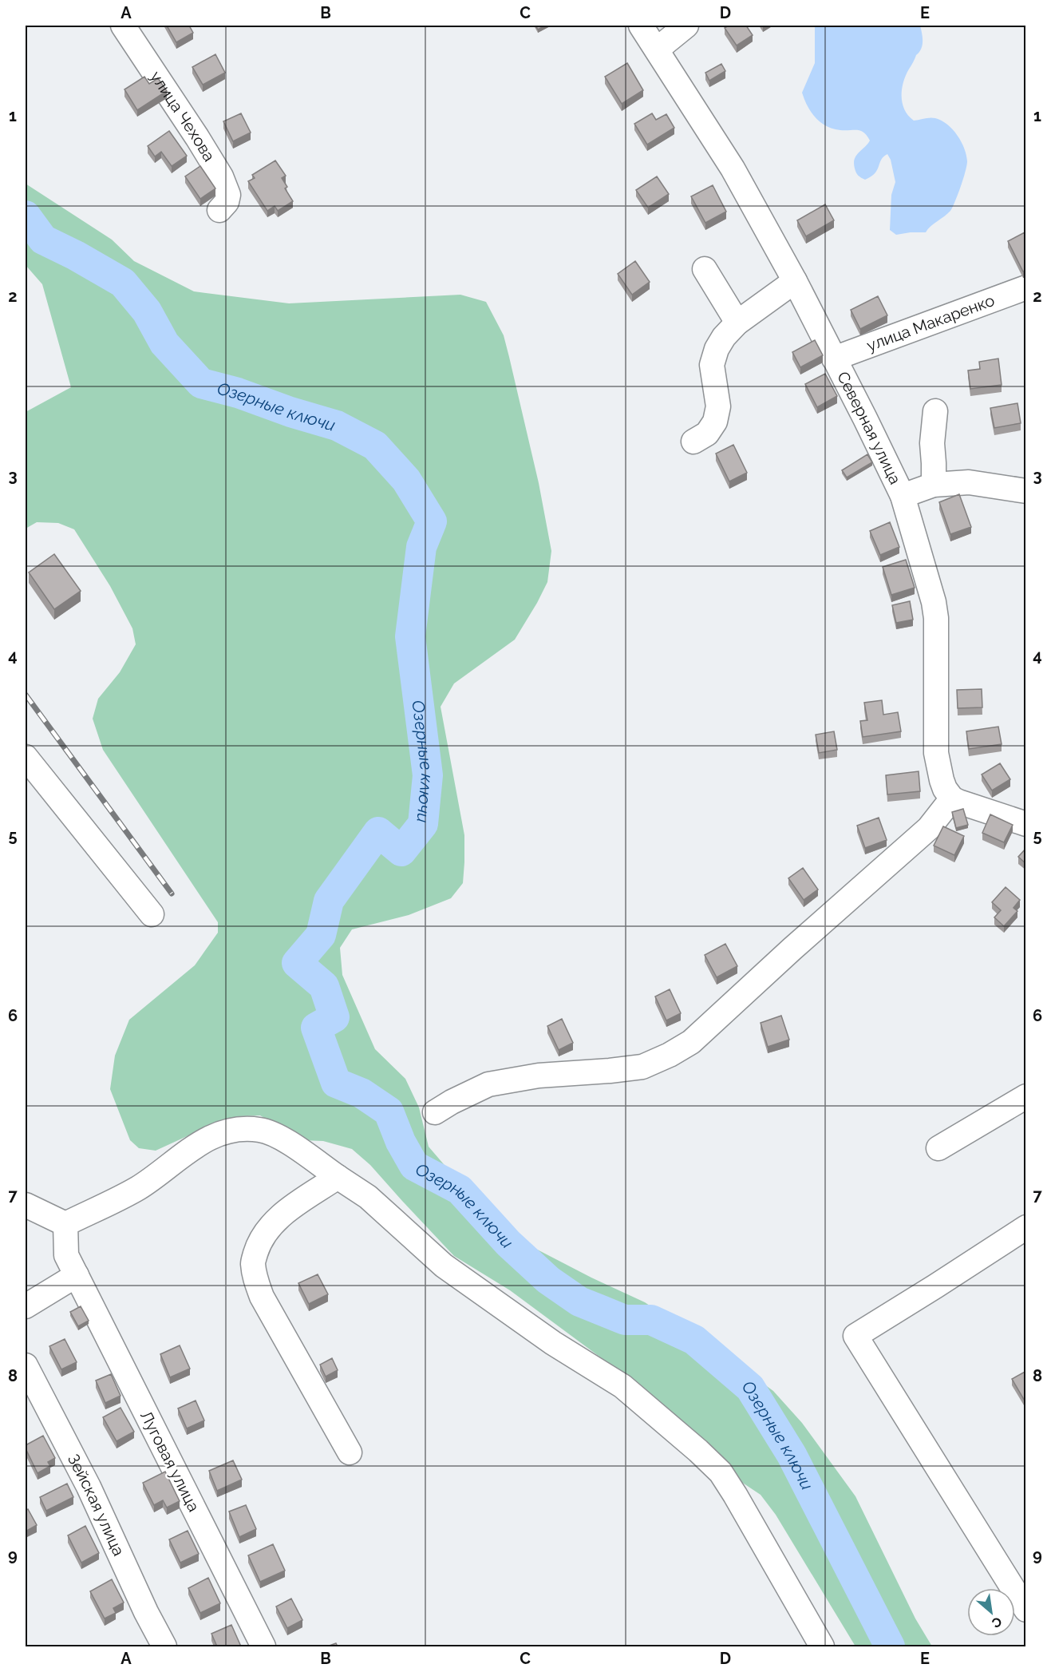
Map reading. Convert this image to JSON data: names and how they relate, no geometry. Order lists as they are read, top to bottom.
{
  "streets": {
    "street": [
      "улица Чехова",
      "улица Макаренко",
      "Северная улица",
      "Луговая улица",
      "Зейская улица"
    ]
  },
  "crossings": [
    ["улица Макаренко", "Северная улица"]
  ],
  "water": ["Озерные ключи"],
  "north": "bottom right",
  "grid": {
    "columns": [
      "A",
      "B",
      "C",
      "D",
      "E"
    ],
    "rows": [
      "1",
      "2",
      "3",
      "4",
      "5",
      "6",
      "7",
      "8",
      "9"
    ]
  }
}
